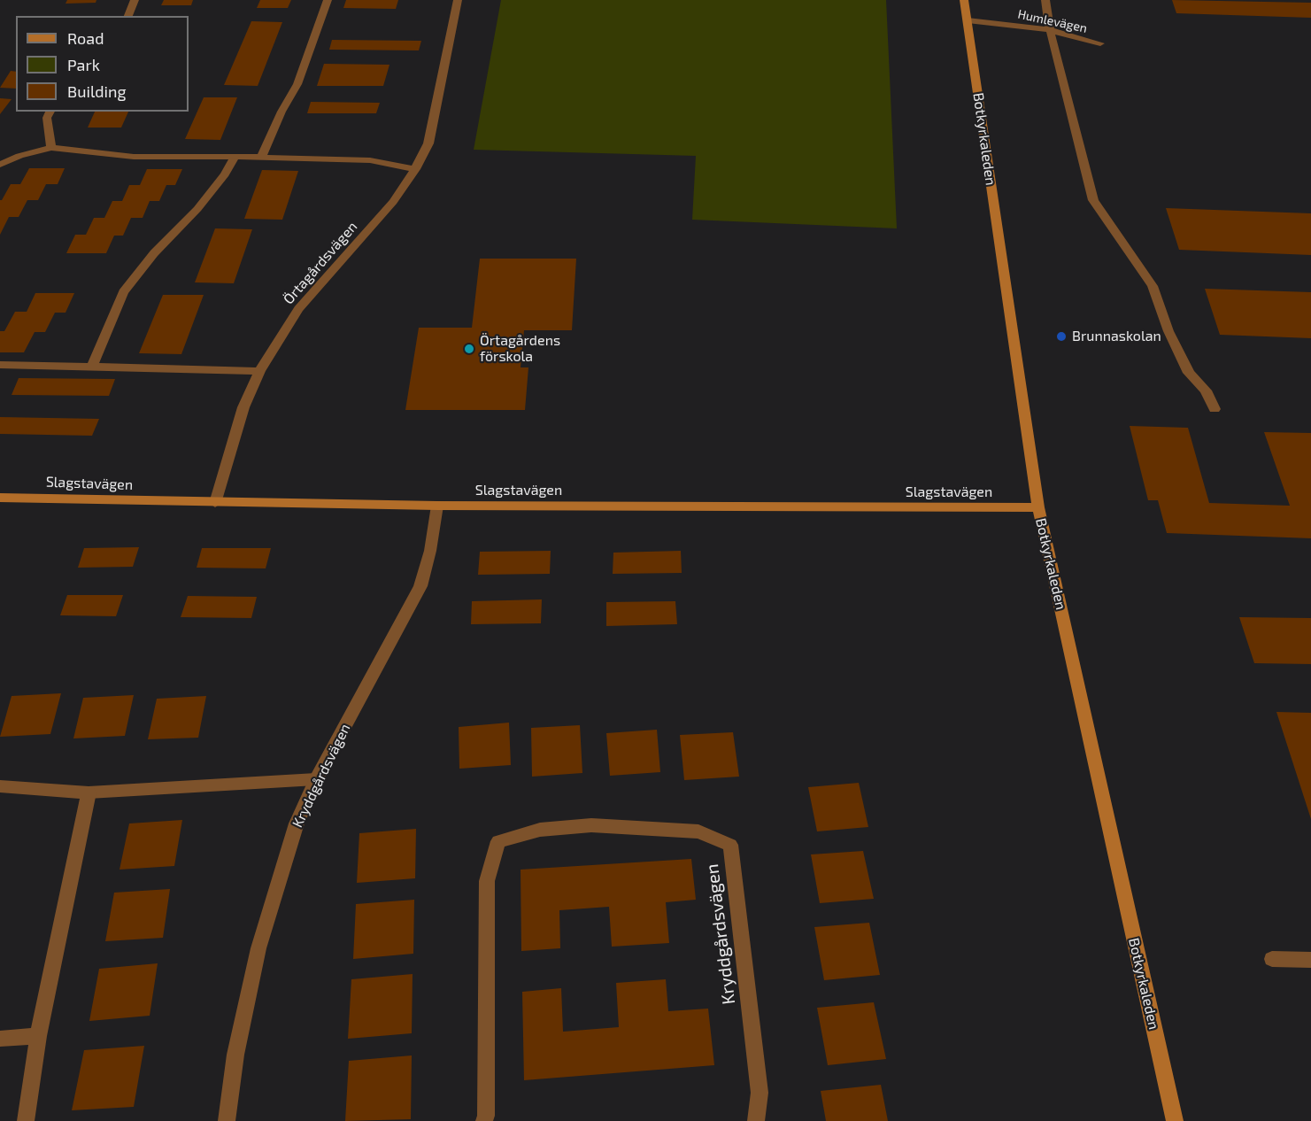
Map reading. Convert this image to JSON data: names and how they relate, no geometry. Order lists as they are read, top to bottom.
{
  "streets": {
    "main road": ["Botkyrkaleden", "Slagstavägen"],
    "street": ["Humlevägen", "Örtagårdsvägen", "Kryddgårdsvägen"]
  },
  "crossings": [
    ["Humlevägen", "Botkyrkaleden"],
    ["Botkyrkaleden", "Slagstavägen"],
    ["Örtagårdsvägen", "Slagstavägen"],
    ["Slagstavägen", "Kryddgårdsvägen"]
  ],
  "places": ["Brunnaskolan", "Örtagårdens förskola"],
  "legend": ["Road", "Park", "Building"]
}
